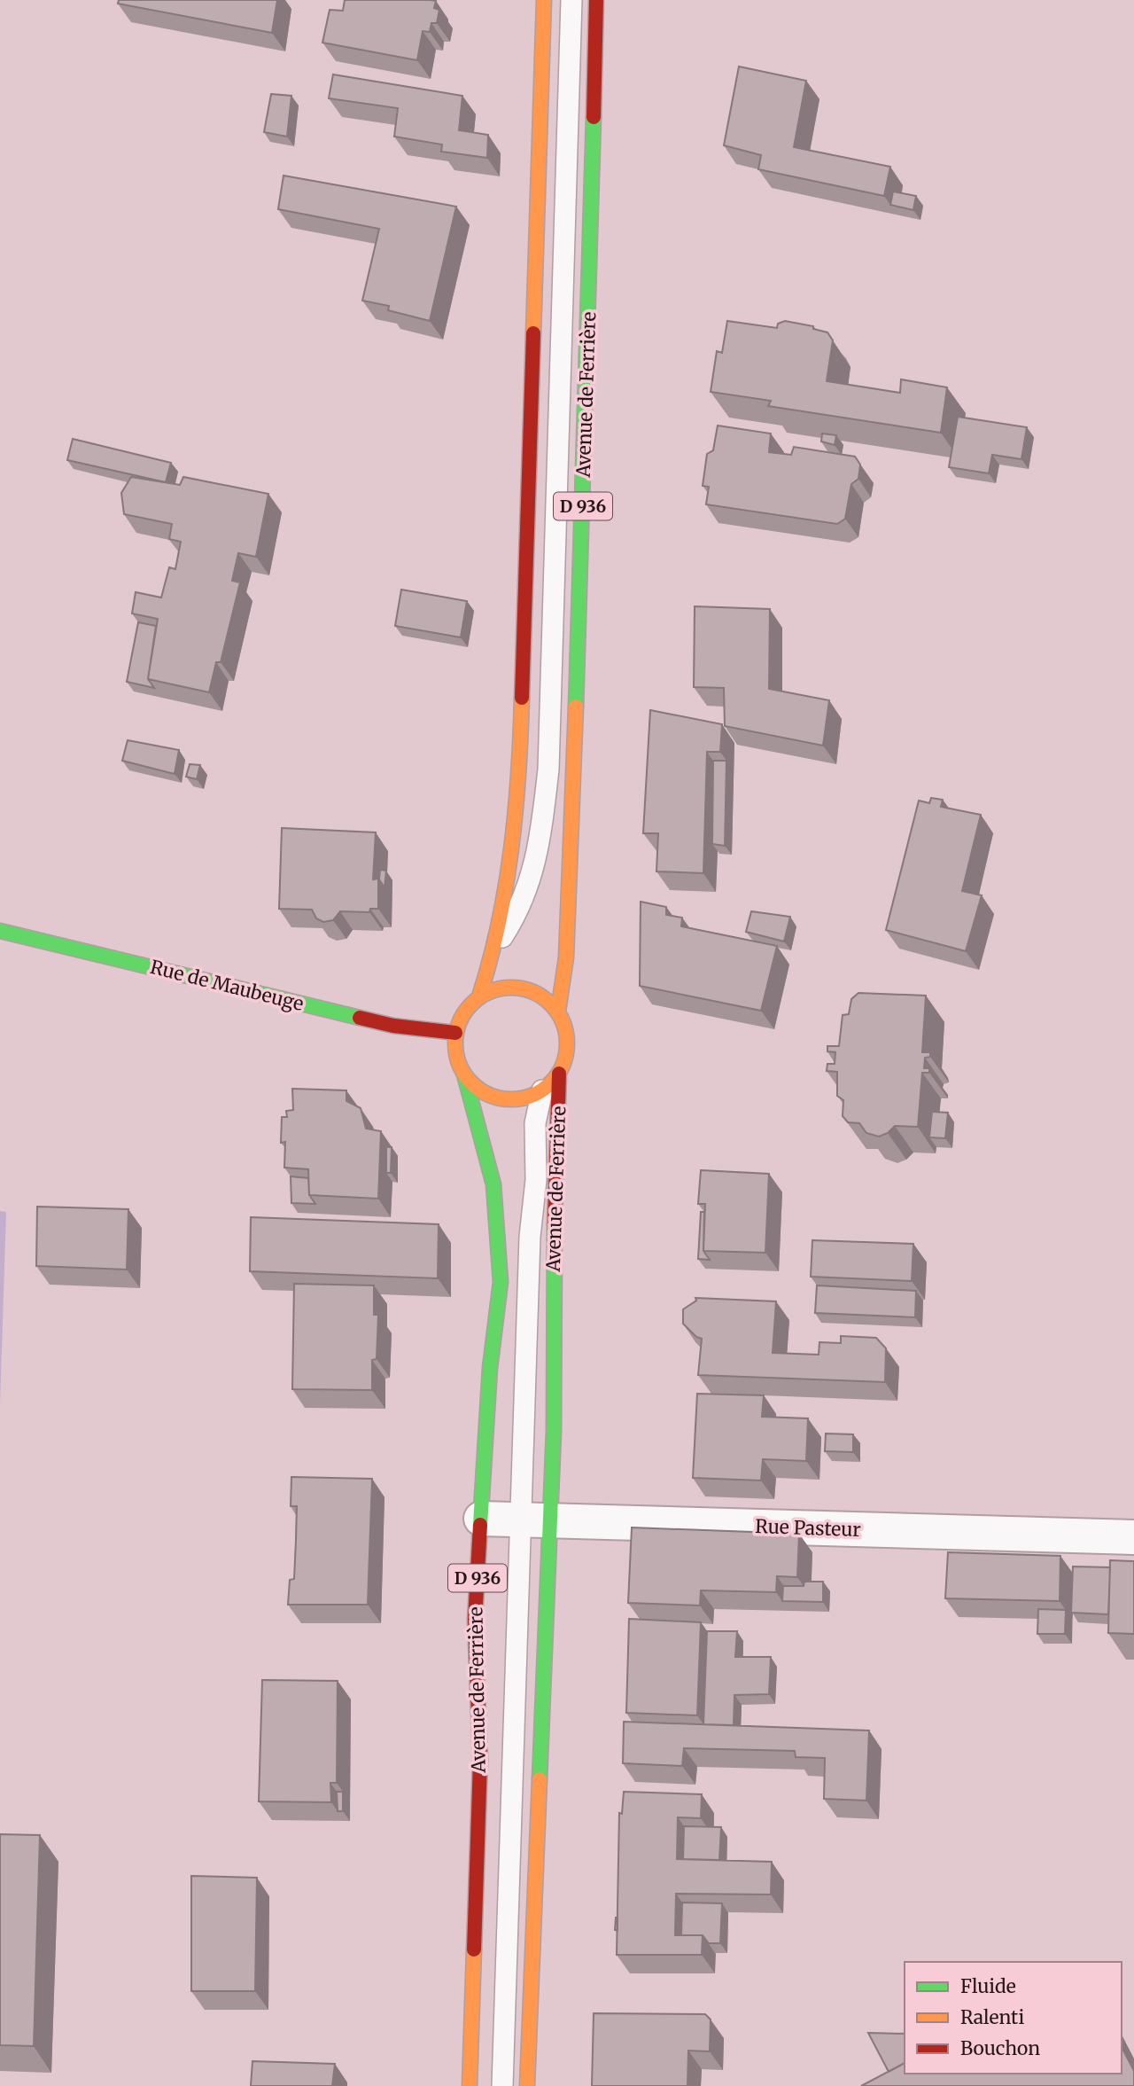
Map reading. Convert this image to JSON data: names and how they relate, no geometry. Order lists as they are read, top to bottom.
{
  "streets": {
    "main road": ["Avenue de Ferrière", "D 936", "Rue de Maubeuge"],
    "street": ["Rue Pasteur"]
  },
  "crossings": [
    ["Avenue de Ferrière", "D 936"],
    ["Avenue de Ferrière", "Rue de Maubeuge"],
    ["Avenue de Ferrière", "Rue Pasteur"],
    ["D 936", "Rue de Maubeuge"]
  ],
  "legend": ["Fluide", "Ralenti", "Bouchon"]
}
